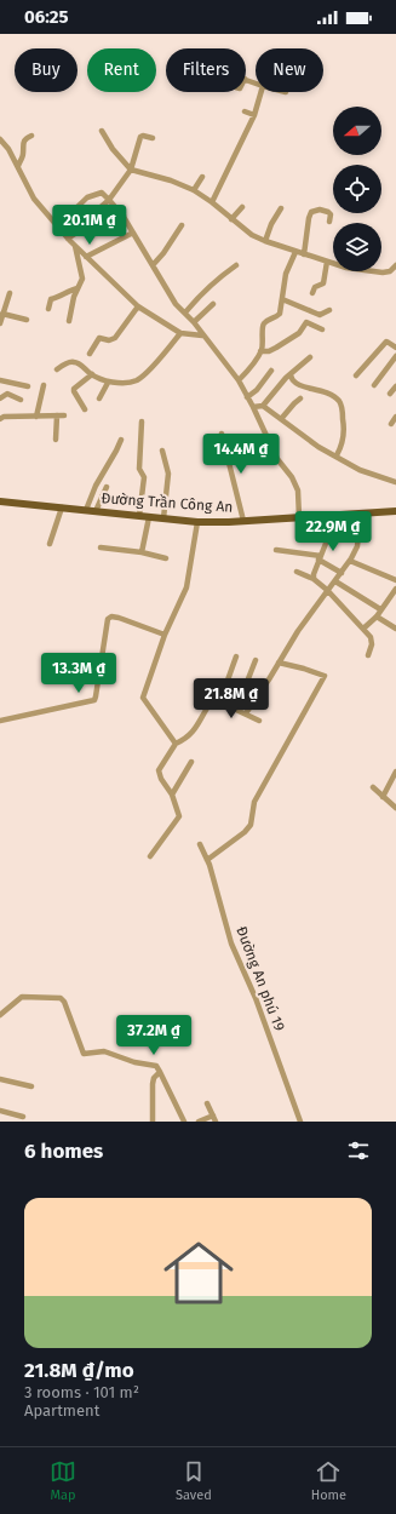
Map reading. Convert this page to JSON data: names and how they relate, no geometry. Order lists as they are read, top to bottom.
{
  "streets": {
    "main road": ["Đường Trần Công An"],
    "street": ["Đường An phú 19"]
  },
  "north": "left",
  "page": {
    "status": "06:25",
    "chip": [
      "Buy",
      "Rent",
      "Filters",
      "New"
    ],
    "price": [
      "20.1M ₫",
      "14.4M ₫",
      "22.9M ₫",
      "13.3M ₫",
      "21.8M ₫",
      "37.2M ₫"
    ],
    "heading": "6 homes",
    "list": [
      {
        "name": "21.8M ₫/mo",
        "note": "3 rooms · 101 m² · Apartment"
      }
    ],
    "tabs": ["Map", "Saved", "Home"]
  }
}
